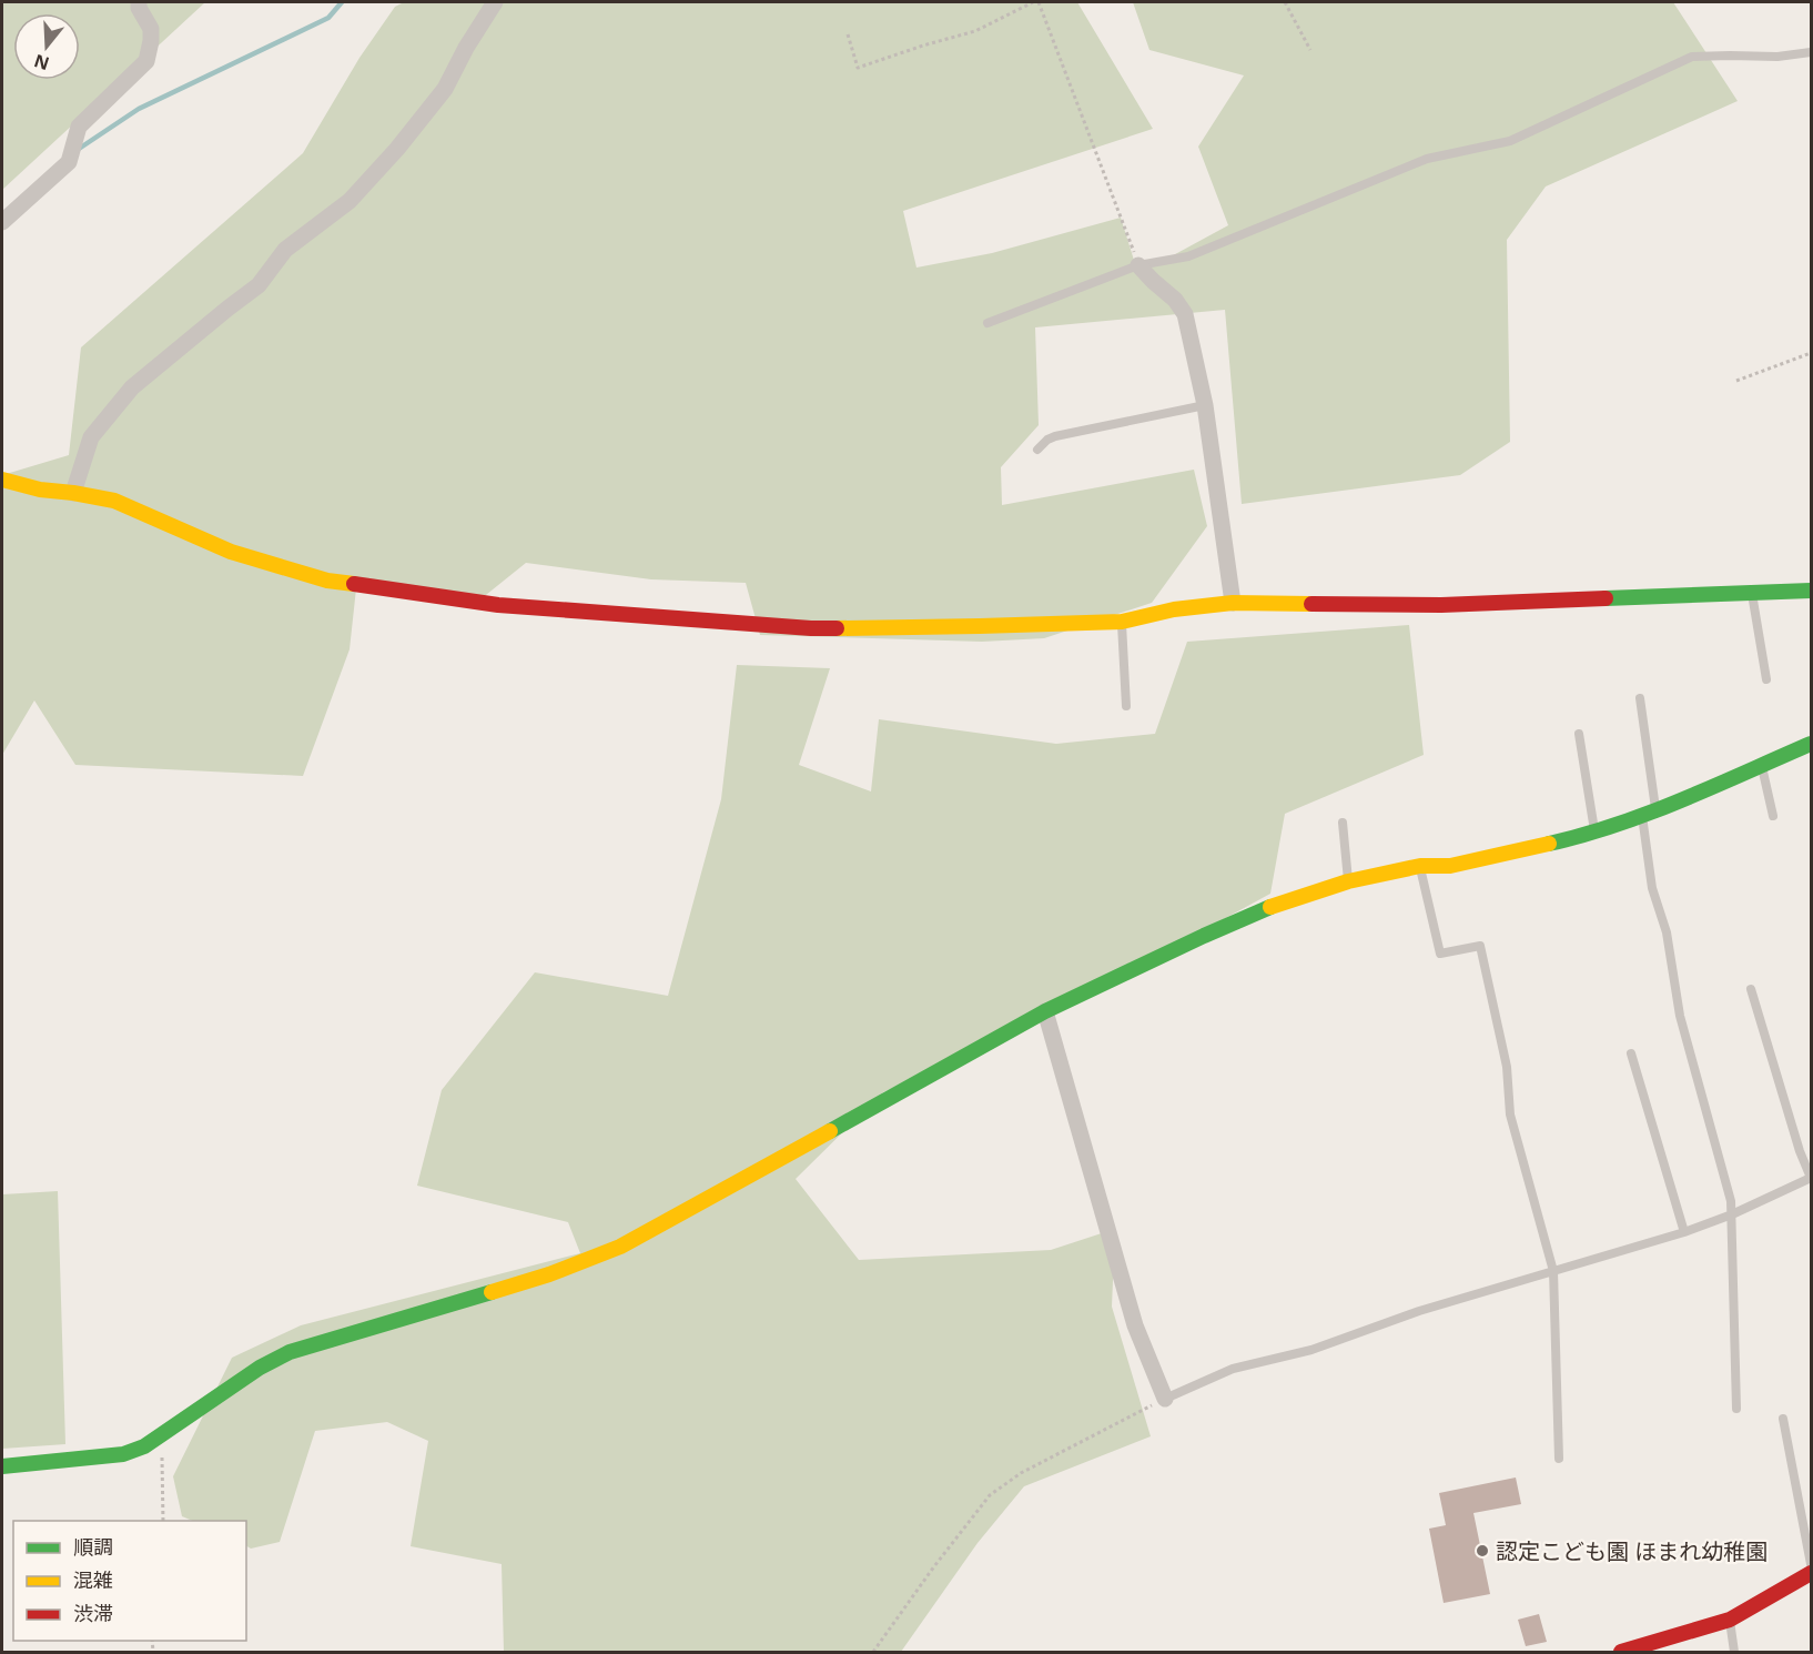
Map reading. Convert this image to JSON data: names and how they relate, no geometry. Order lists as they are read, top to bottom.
{
  "places": ["認定こども園 ほまれ幼稚園"],
  "legend": ["順調", "混雑", "渋滞"],
  "north": "bottom"
}
